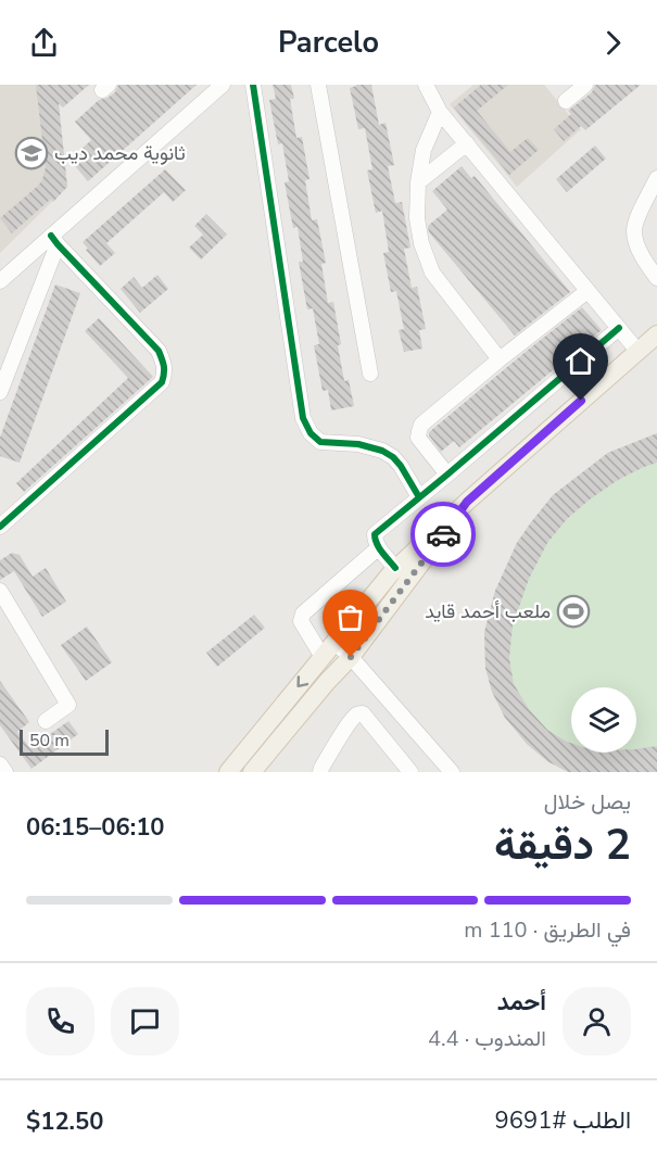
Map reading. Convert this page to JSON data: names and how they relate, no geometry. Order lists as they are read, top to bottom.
{
  "places": {
    "school or university": ["ثانوية محمد ديب"],
    "sports": ["ملعب أحمد قايد"]
  },
  "scale_bar": "50 m",
  "page": {
    "header": "Parcelo",
    "scale": "50 m",
    "heading": ["2 دقيقة", "يصل خلال", "06:10–06:15"],
    "panel": [
      "أحمد",
      "المندوب · 4.4",
      "الطلب #9691",
      "$12.50"
    ],
    "bar": "في الطريق · 110 m"
  }
}
